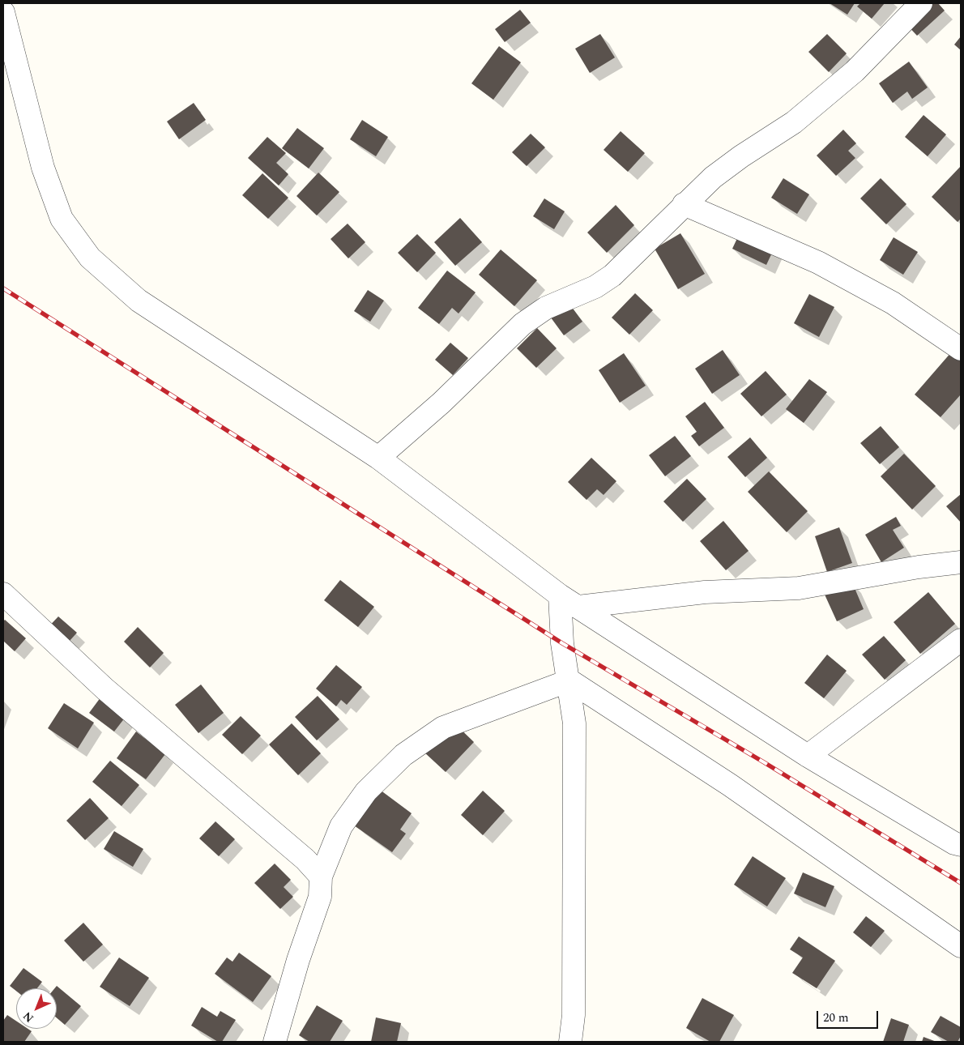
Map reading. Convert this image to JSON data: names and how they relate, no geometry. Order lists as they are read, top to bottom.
{
  "scale_bar": "20 m",
  "north": "bottom left"
}
